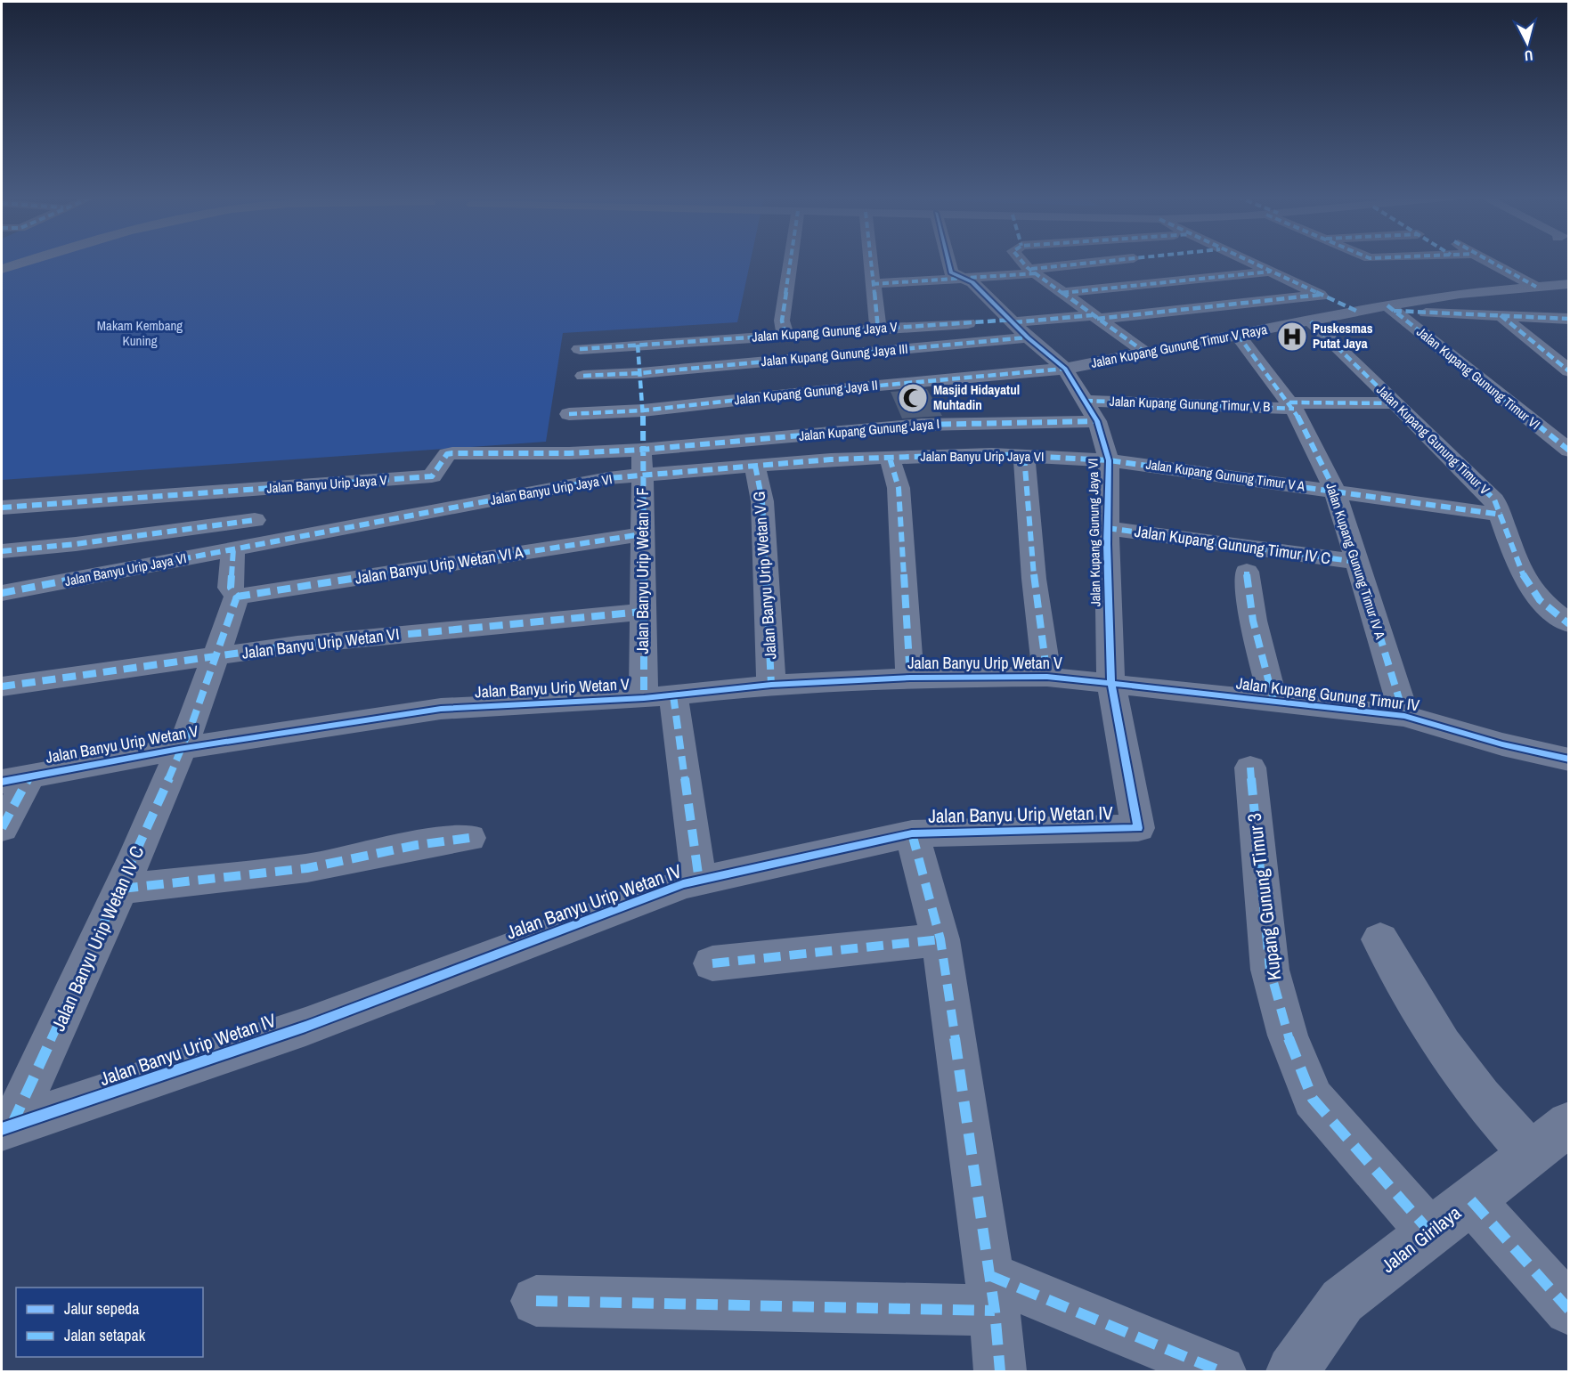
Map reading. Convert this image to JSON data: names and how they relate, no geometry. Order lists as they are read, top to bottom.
{
  "streets": {
    "street": [
      "Jalan Kupang Gunung Jaya V",
      "Jalan Kupang Gunung Timur V Raya",
      "Jalan Kupang Gunung Jaya III",
      "Jalan Kupang Gunung Timur VI",
      "Jalan Kupang Gunung Jaya II",
      "Jalan Kupang Gunung Timur V B",
      "Jalan Kupang Gunung Jaya I",
      "Jalan Kupang Gunung Timur V",
      "Jalan Banyu Urip Jaya VI",
      "Jalan Kupang Gunung Timur V A",
      "Jalan Banyu Urip Jaya V",
      "Jalan Kupang Gunung Jaya VI",
      "Jalan Kupang Gunung Timur IV C",
      "Jalan Kupang Gunung Timur IV A",
      "Jalan Banyu Urip Wetan VI A",
      "Jalan Banyu Urip Wetan V F",
      "Jalan Banyu Urip Wetan V G",
      "Jalan Banyu Urip Wetan VI",
      "Jalan Banyu Urip Wetan V",
      "Jalan Kupang Gunung Timur IV",
      "Jalan Banyu Urip Wetan IV",
      "Kupang Gunung Timur 3",
      "Jalan Banyu Urip Wetan IV C",
      "Jalan Girilaya"
    ]
  },
  "crossings": [
    ["Jalan Kupang Gunung Jaya V", "Jalan Kupang Gunung Jaya VI"],
    ["Jalan Kupang Gunung Jaya V", "Jalan Banyu Urip Wetan V F"],
    ["Jalan Kupang Gunung Timur V Raya", "Jalan Kupang Gunung Timur VI"],
    ["Jalan Kupang Gunung Timur V Raya", "Jalan Kupang Gunung Jaya II"],
    ["Jalan Kupang Gunung Timur V Raya", "Jalan Kupang Gunung Timur V"],
    ["Jalan Kupang Gunung Timur V Raya", "Jalan Kupang Gunung Jaya VI"],
    ["Jalan Kupang Gunung Timur V Raya", "Jalan Kupang Gunung Timur IV A"],
    ["Jalan Kupang Gunung Jaya III", "Jalan Kupang Gunung Jaya VI"],
    ["Jalan Kupang Gunung Jaya III", "Jalan Banyu Urip Wetan V F"],
    ["Jalan Kupang Gunung Jaya II", "Jalan Kupang Gunung Jaya VI"],
    ["Jalan Kupang Gunung Jaya II", "Jalan Banyu Urip Wetan V F"],
    ["Jalan Kupang Gunung Timur V B", "Jalan Kupang Gunung Timur V"],
    ["Jalan Kupang Gunung Timur V B", "Jalan Kupang Gunung Jaya VI"],
    ["Jalan Kupang Gunung Timur V B", "Jalan Kupang Gunung Timur IV A"],
    ["Jalan Kupang Gunung Jaya I", "Jalan Banyu Urip Jaya V"],
    ["Jalan Kupang Gunung Jaya I", "Jalan Kupang Gunung Jaya VI"],
    ["Jalan Kupang Gunung Jaya I", "Jalan Banyu Urip Wetan V F"],
    ["Jalan Kupang Gunung Timur V", "Jalan Kupang Gunung Timur V A"],
    ["Jalan Banyu Urip Jaya VI", "Jalan Kupang Gunung Timur V A"],
    ["Jalan Banyu Urip Jaya VI", "Jalan Kupang Gunung Jaya VI"],
    ["Jalan Banyu Urip Jaya VI", "Jalan Banyu Urip Wetan V F"],
    ["Jalan Banyu Urip Jaya VI", "Jalan Banyu Urip Wetan V G"],
    ["Jalan Kupang Gunung Timur V A", "Jalan Kupang Gunung Jaya VI"],
    ["Jalan Kupang Gunung Timur V A", "Jalan Kupang Gunung Timur IV A"],
    ["Jalan Banyu Urip Jaya V", "Jalan Banyu Urip Wetan V F"],
    ["Jalan Kupang Gunung Jaya VI", "Jalan Kupang Gunung Timur IV C"],
    ["Jalan Kupang Gunung Jaya VI", "Jalan Banyu Urip Wetan V"],
    ["Jalan Kupang Gunung Jaya VI", "Jalan Kupang Gunung Timur IV"],
    ["Jalan Kupang Gunung Jaya VI", "Jalan Banyu Urip Wetan IV"],
    ["Jalan Kupang Gunung Timur IV C", "Jalan Kupang Gunung Timur IV A"],
    ["Jalan Kupang Gunung Timur IV A", "Jalan Kupang Gunung Timur IV"],
    ["Jalan Banyu Urip Wetan VI A", "Jalan Banyu Urip Wetan V F"],
    ["Jalan Banyu Urip Wetan VI A", "Jalan Banyu Urip Wetan IV C"],
    ["Jalan Banyu Urip Wetan V F", "Jalan Banyu Urip Wetan VI"],
    ["Jalan Banyu Urip Wetan V F", "Jalan Banyu Urip Wetan V"],
    ["Jalan Banyu Urip Wetan V F", "Jalan Banyu Urip Wetan IV"],
    ["Jalan Banyu Urip Wetan V G", "Jalan Banyu Urip Wetan V"],
    ["Jalan Banyu Urip Wetan VI", "Jalan Banyu Urip Wetan IV C"],
    ["Jalan Banyu Urip Wetan V", "Jalan Kupang Gunung Timur IV"],
    ["Jalan Banyu Urip Wetan V", "Jalan Banyu Urip Wetan IV"],
    ["Jalan Banyu Urip Wetan V", "Jalan Banyu Urip Wetan IV C"],
    ["Jalan Kupang Gunung Timur IV", "Jalan Banyu Urip Wetan IV"],
    ["Jalan Banyu Urip Wetan IV", "Jalan Banyu Urip Wetan IV C"],
    ["Kupang Gunung Timur 3", "Jalan Girilaya"]
  ],
  "parks": ["Makam Kembang Kuning"],
  "places": {
    "hospital": ["Puskesmas Putat Jaya"],
    "mosque": ["Masjid Hidayatul Muhtadin"]
  },
  "legend": ["Jalur sepeda", "Jalan setapak"],
  "north": "bottom"
}
